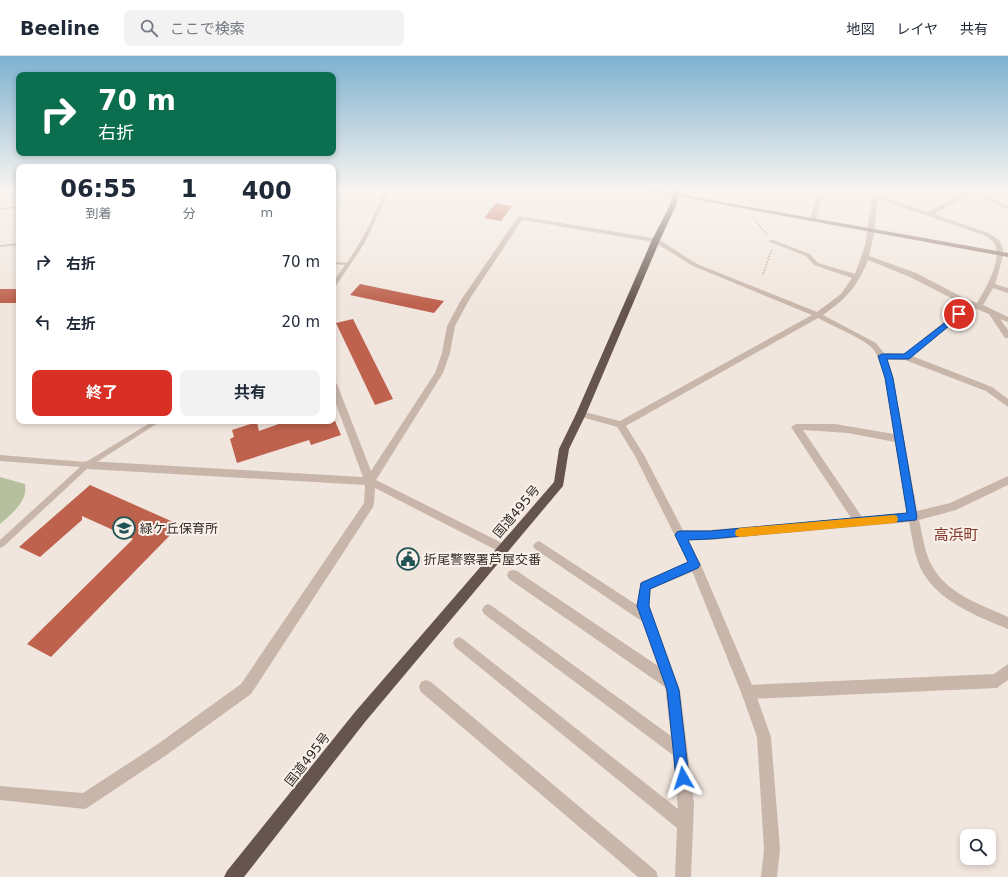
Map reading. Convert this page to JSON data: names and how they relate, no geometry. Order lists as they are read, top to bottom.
{
  "streets": {
    "highway": ["国道495号"]
  },
  "districts": ["高浜町"],
  "places": {
    "school or university": ["緑ケ丘保育所"],
    "public building": ["折尾警察署芦屋交番"]
  },
  "page": {
    "header": "Beeline",
    "search": "ここで検索",
    "nav": ["地図", "レイヤ", "共有"],
    "turn": ["70 m", "右折"],
    "eta": [
      "06:55",
      "到着",
      "1",
      "分",
      "400",
      "m"
    ],
    "list": [
      {
        "name": "右折",
        "value": "70 m"
      },
      {
        "name": "左折",
        "value": "20 m"
      }
    ],
    "buttons": ["終了", "共有"]
  }
}
